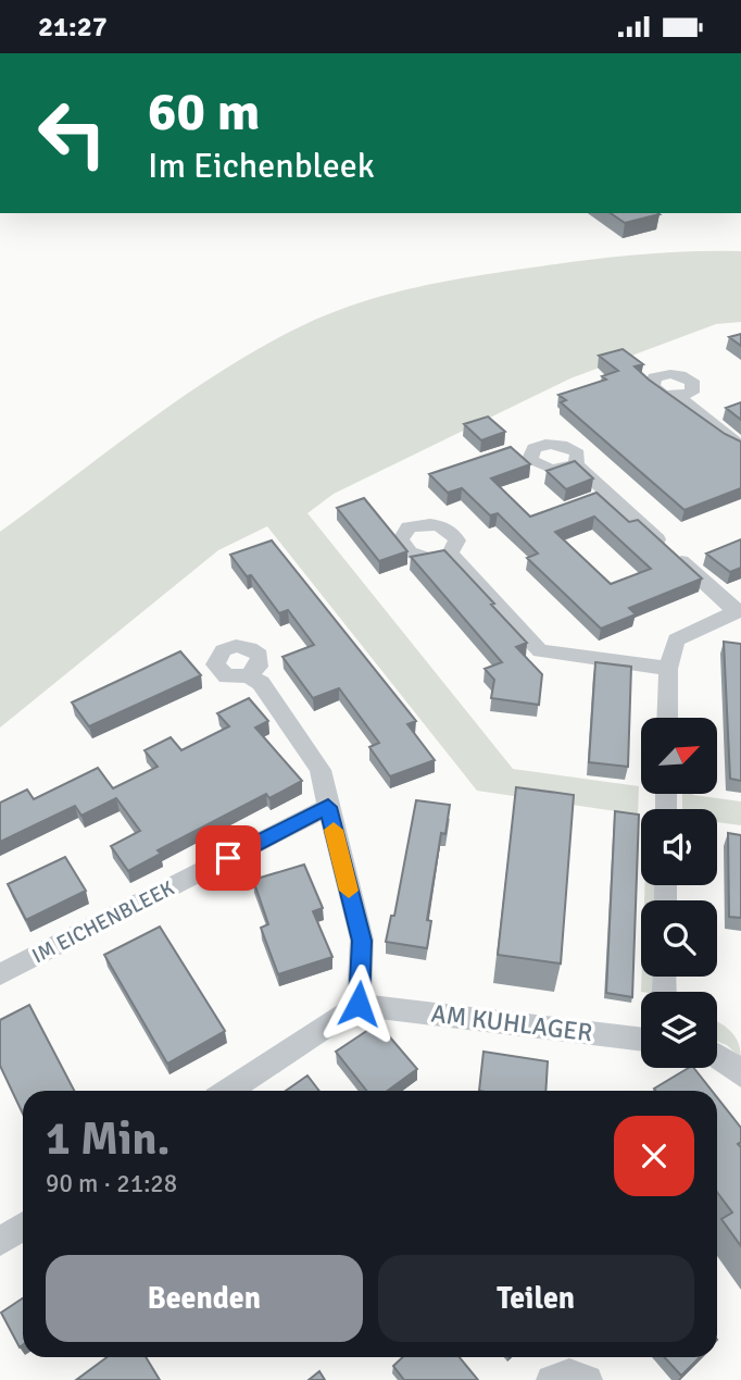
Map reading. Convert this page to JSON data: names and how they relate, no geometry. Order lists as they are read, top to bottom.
{
  "streets": {
    "street": ["IM EICHENBLEEK", "AM KUHLAGER"]
  },
  "north": "top right",
  "page": {
    "status": "21:27",
    "turn": ["60 m", "Im Eichenbleek"],
    "heading": ["1 Min.", "90 m · 21:28"],
    "buttons": ["Beenden", "Teilen"]
  }
}
